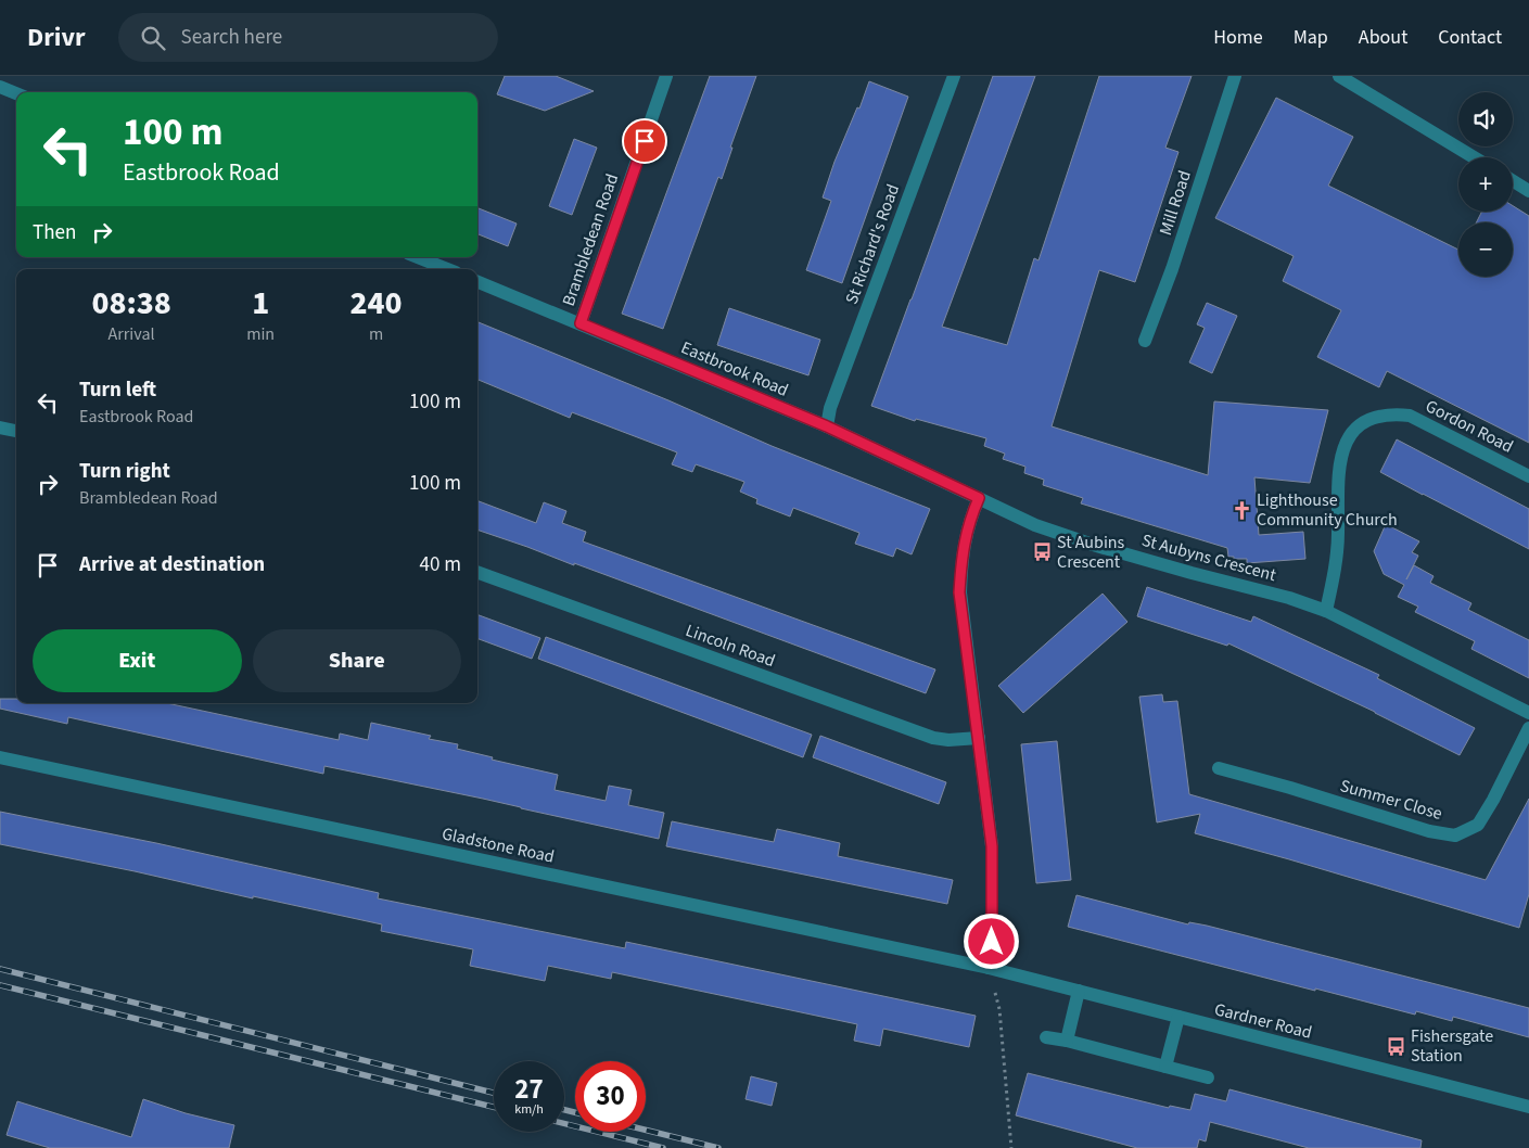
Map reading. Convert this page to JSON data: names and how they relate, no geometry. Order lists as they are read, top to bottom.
{
  "streets": {
    "street": [
      "Mill Road",
      "Brambledean Road",
      "St Richard's Road",
      "Eastbrook Road",
      "Gordon Road",
      "St Aubyns Crescent",
      "Lincoln Road",
      "Summer Close",
      "Gladstone Road",
      "Gardner Road"
    ]
  },
  "crossings": [
    ["Brambledean Road", "Eastbrook Road"],
    ["St Richard's Road", "Eastbrook Road"],
    ["Eastbrook Road", "St Aubyns Crescent"],
    ["Gordon Road", "St Aubyns Crescent"],
    ["Gladstone Road", "Gardner Road"]
  ],
  "places": {
    "church": ["Lighthouse Community Church"],
    "bus stop": ["St Aubins Crescent", "Fishersgate Station"]
  },
  "page": {
    "header": "Drivr",
    "search": "Search here",
    "nav": [
      "Home",
      "Map",
      "About",
      "Contact"
    ],
    "map_buttons": ["+", "−"],
    "turn": ["100 m", "Eastbrook Road"],
    "then": "Then",
    "eta": [
      "08:38",
      "Arrival",
      "1",
      "min",
      "240",
      "m"
    ],
    "list": [
      {
        "name": "Turn left",
        "note": "Eastbrook Road",
        "value": "100 m"
      },
      {
        "name": "Turn right",
        "note": "Brambledean Road",
        "value": "100 m"
      },
      {
        "name": "Arrive at destination",
        "value": "40 m"
      }
    ],
    "buttons": ["Exit", "Share"],
    "speed": "27 km/h",
    "limit": "30"
  }
}
